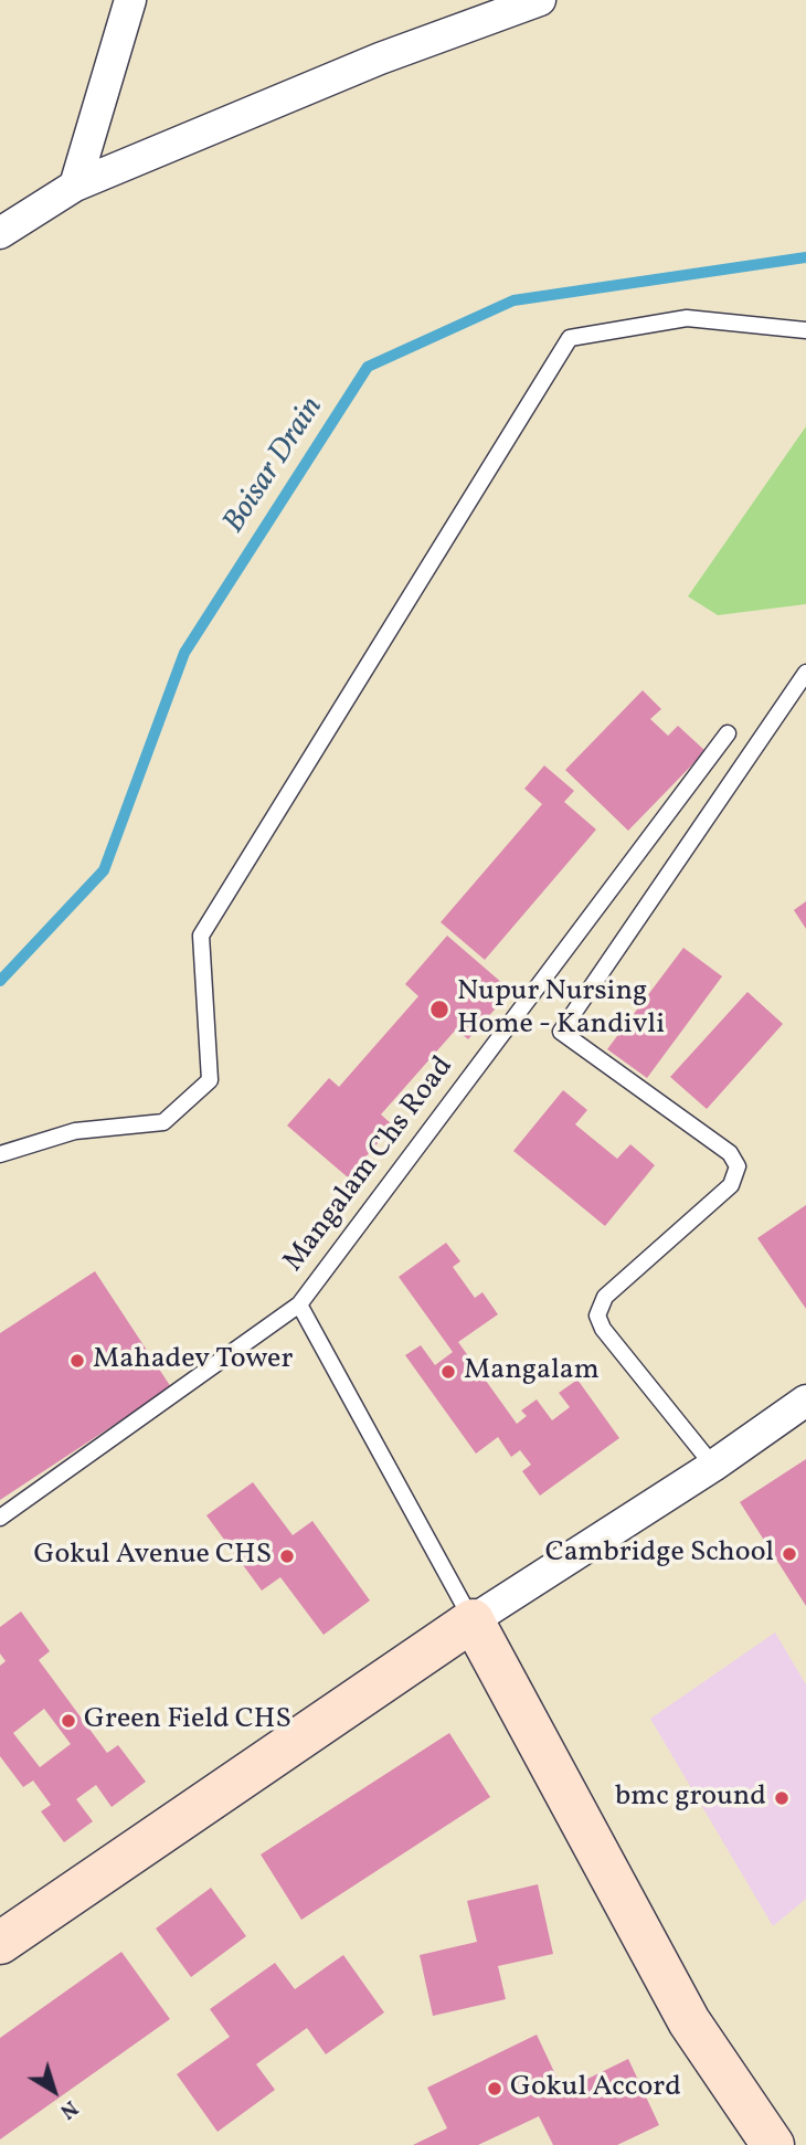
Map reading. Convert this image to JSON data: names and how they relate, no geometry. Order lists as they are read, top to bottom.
{
  "streets": {
    "lane": ["Mangalam Chs Road"]
  },
  "water": ["Boisar Drain"],
  "places": [
    "Nupur Nursing Home - Kandivli",
    "Mahadev Tower",
    "Mangalam",
    "Cambridge School",
    "Gokul Avenue CHS",
    "Green Field CHS",
    "bmc ground",
    "Gokul Accord"
  ],
  "north": "bottom right"
}
